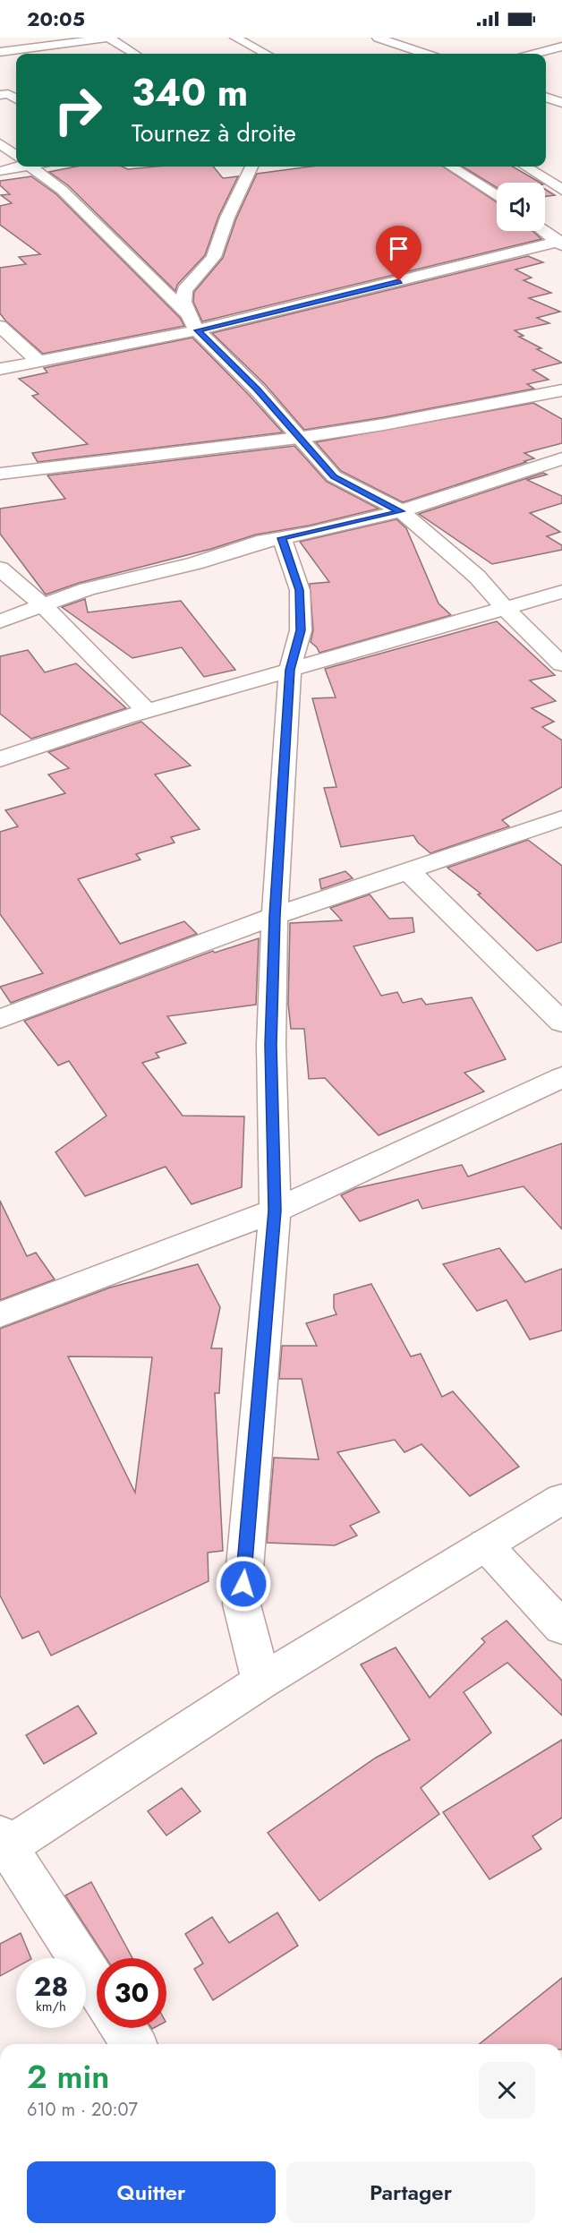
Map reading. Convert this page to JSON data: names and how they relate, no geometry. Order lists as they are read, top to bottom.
{
  "page": {
    "status": "20:05",
    "turn": ["340 m", "Tournez à droite"],
    "speed": "28 km/h",
    "limit": "30",
    "heading": ["2 min", "610 m · 20:07"],
    "buttons": ["Quitter", "Partager"]
  }
}
